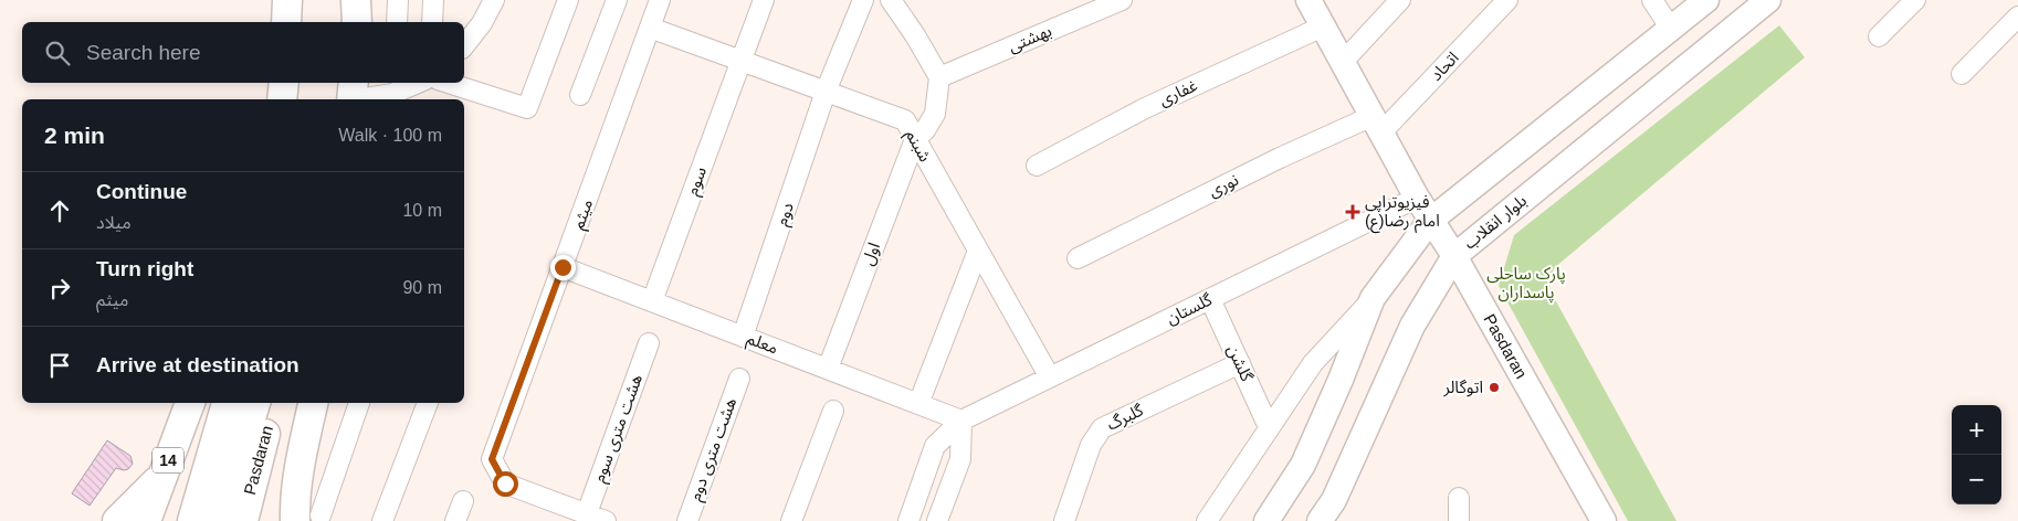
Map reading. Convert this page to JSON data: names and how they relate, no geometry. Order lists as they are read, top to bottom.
{
  "streets": {
    "highway": ["Pasdaran", "14"],
    "main road": ["بلوار انقلاب"],
    "street": [
      "بهشتی",
      "اتحاد",
      "غفاری",
      "شبنم",
      "سوم",
      "نوری",
      "میثم",
      "دوم",
      "اول",
      "گلستان",
      "معلم",
      "گلشن",
      "گلبرگ",
      "هشت متری سوم",
      "هشت متری دوم"
    ]
  },
  "crossings": [
    ["بهشتی", "اول"],
    ["اتحاد", "نوری"],
    ["اتحاد", "Pasdaran"],
    ["غفاری", "Pasdaran"],
    ["شبنم", "سوم"],
    ["شبنم", "میثم"],
    ["شبنم", "دوم"],
    ["شبنم", "اول"],
    ["شبنم", "گلستان"],
    ["سوم", "معلم"],
    ["نوری", "Pasdaran"],
    ["میثم", "معلم"],
    ["میثم", "هشت متری سوم"],
    ["دوم", "معلم"],
    ["بلوار انقلاب", "Pasdaran"],
    ["اول", "معلم"],
    ["گلستان", "معلم"],
    ["گلستان", "Pasdaran"],
    ["گلستان", "گلشن"],
    ["گلشن", "گلبرگ"]
  ],
  "parks": ["پارک ساحلی پاسداران"],
  "places": {
    "health": ["فیزیوتراپی امام رضا(ع)"],
    "other": ["اتوگالر"]
  },
  "page": {
    "search": "Search here",
    "heading": ["2 min", "Walk · 100 m"],
    "list": [
      ["Continue", "میلاد", "10 m"],
      ["Turn right", "میثم", "90 m"],
      "Arrive at destination"
    ],
    "map_buttons": ["+", "−"]
  }
}
